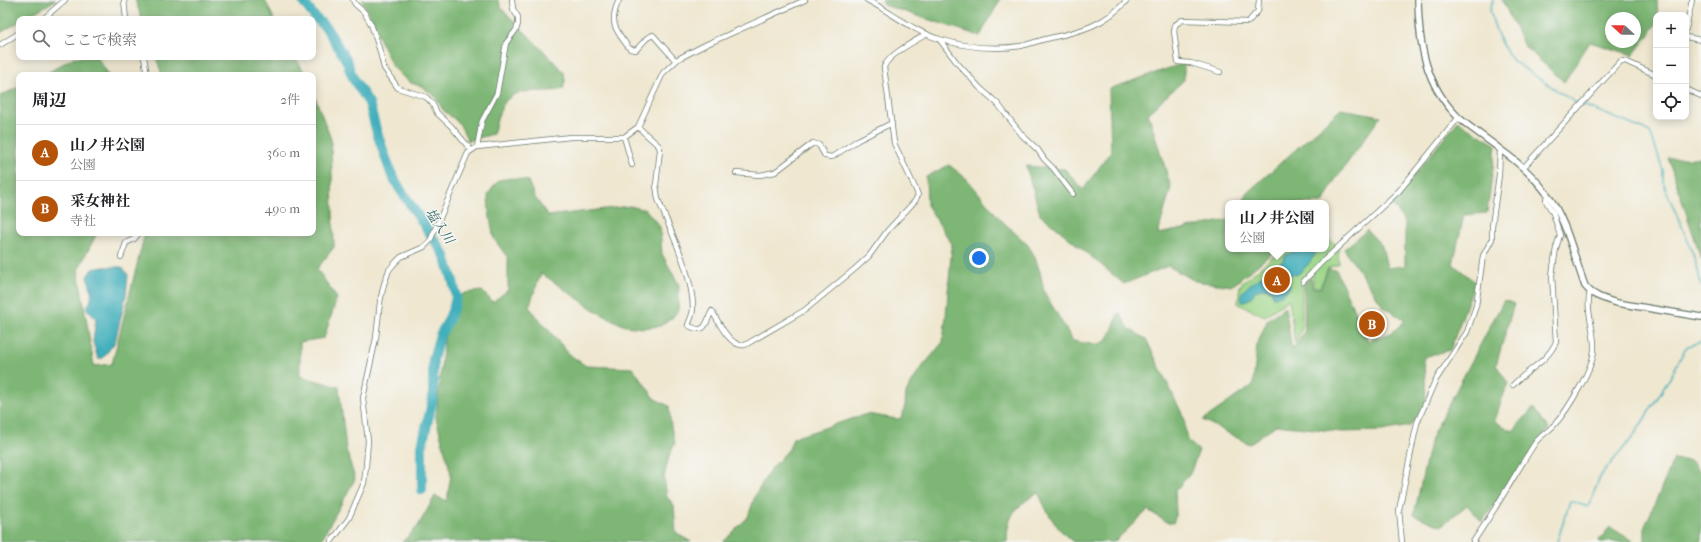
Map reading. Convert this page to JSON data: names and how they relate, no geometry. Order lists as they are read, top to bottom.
{
  "water": ["塩入川"],
  "north": "left",
  "page": {
    "map_buttons": ["+", "−"],
    "search": "ここで検索",
    "heading": ["周辺", "2件"],
    "list": [
      {
        "mark": "A",
        "name": "山ノ井公園",
        "note": "公園",
        "value": "360 m"
      },
      {
        "mark": "B",
        "name": "采女神社",
        "note": "寺社",
        "value": "490 m"
      }
    ],
    "popup": ["山ノ井公園", "公園"],
    "pins": ["A", "B"]
  }
}
